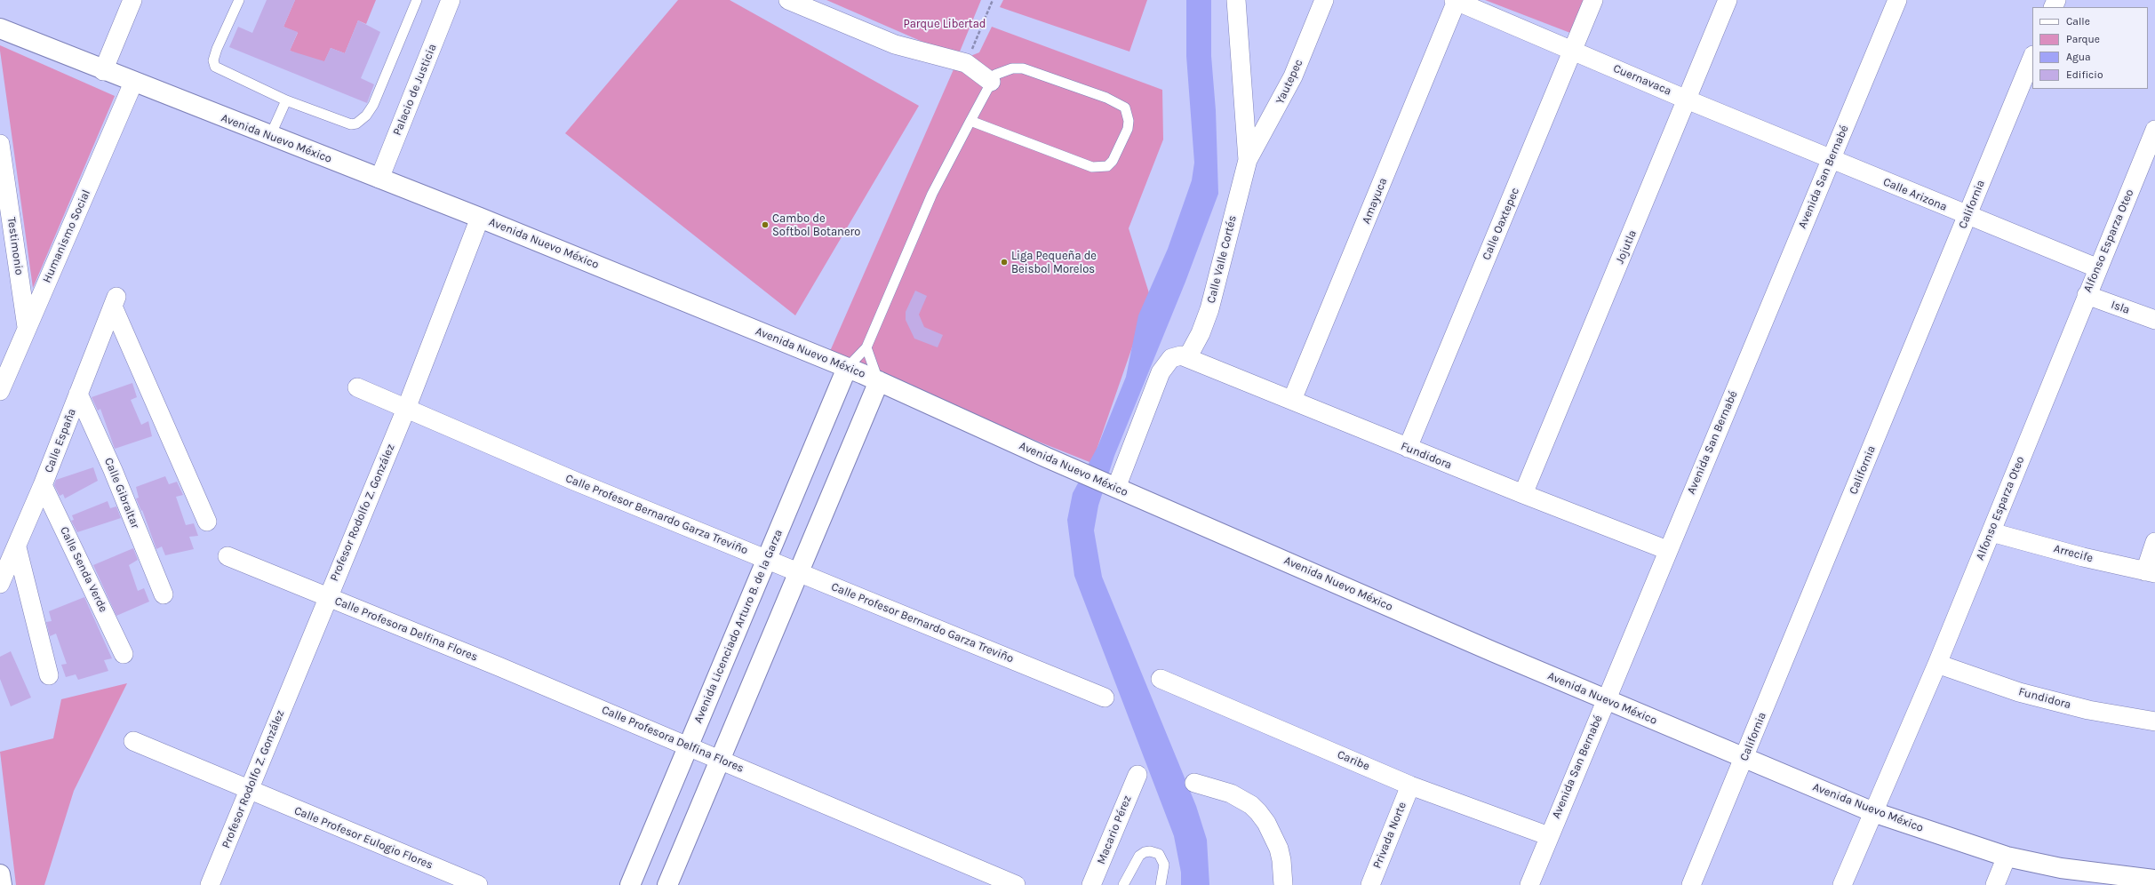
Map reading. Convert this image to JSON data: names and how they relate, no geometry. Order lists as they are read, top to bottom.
{
  "streets": {
    "street": [
      "Cuernavaca",
      "Yautepec",
      "Palacio de Justicia",
      "Avenida Nuevo México",
      "Avenida San Bernabé",
      "Calle Arizona",
      "Amayuca",
      "California",
      "Calle Oaxtepec",
      "Humanismo Social",
      "Alfonso Esparza Oteo",
      "Testimonio",
      "Jojutla",
      "Calle Valle Cortés",
      "Isla",
      "Calle España",
      "Fundidora",
      "Calle Gibraltar",
      "Profesor Rodolfo Z. González",
      "Calle Profesor Bernardo Garza Treviño",
      "Arrecife",
      "Calle Senda Verde",
      "Avenida Licenciado Arturo B. de la Garza",
      "Calle Profesora Delfina Flores",
      "Caribe",
      "Macario Pérez",
      "Privada Norte",
      "Calle Profesor Eulogio Flores"
    ]
  },
  "crossings": [
    ["Cuernavaca", "Avenida San Bernabé"],
    ["Cuernavaca", "Calle Arizona"],
    ["Cuernavaca", "Amayuca"],
    ["Cuernavaca", "Calle Oaxtepec"],
    ["Cuernavaca", "Jojutla"],
    ["Yautepec", "Calle Valle Cortés"],
    ["Palacio de Justicia", "Avenida Nuevo México"],
    ["Avenida Nuevo México", "Avenida San Bernabé"],
    ["Avenida Nuevo México", "California"],
    ["Avenida Nuevo México", "Humanismo Social"],
    ["Avenida Nuevo México", "Alfonso Esparza Oteo"],
    ["Avenida Nuevo México", "Profesor Rodolfo Z. González"],
    ["Avenida Nuevo México", "Avenida Licenciado Arturo B. de la Garza"],
    ["Avenida San Bernabé", "Calle Arizona"],
    ["Avenida San Bernabé", "Fundidora"],
    ["Avenida San Bernabé", "Caribe"],
    ["Calle Arizona", "California"],
    ["Calle Arizona", "Alfonso Esparza Oteo"],
    ["Amayuca", "Fundidora"],
    ["Calle Oaxtepec", "Fundidora"],
    ["Humanismo Social", "Testimonio"],
    ["Alfonso Esparza Oteo", "Isla"],
    ["Alfonso Esparza Oteo", "Fundidora"],
    ["Alfonso Esparza Oteo", "Arrecife"],
    ["Jojutla", "Fundidora"],
    ["Calle Valle Cortés", "Fundidora"],
    ["Calle España", "Calle Gibraltar"],
    ["Calle España", "Calle Senda Verde"],
    ["Profesor Rodolfo Z. González", "Calle Profesor Bernardo Garza Treviño"],
    ["Profesor Rodolfo Z. González", "Calle Profesora Delfina Flores"],
    ["Profesor Rodolfo Z. González", "Calle Profesor Eulogio Flores"],
    ["Calle Profesor Bernardo Garza Treviño", "Avenida Licenciado Arturo B. de la Garza"],
    ["Avenida Licenciado Arturo B. de la Garza", "Calle Profesora Delfina Flores"],
    ["Caribe", "Privada Norte"]
  ],
  "parks": ["Parque Libertad"],
  "places": ["Cambo de Softbol Botanero", "Liga Pequeña de Beisbol Morelos"],
  "legend": [
    "Calle",
    "Parque",
    "Agua",
    "Edificio"
  ]
}
